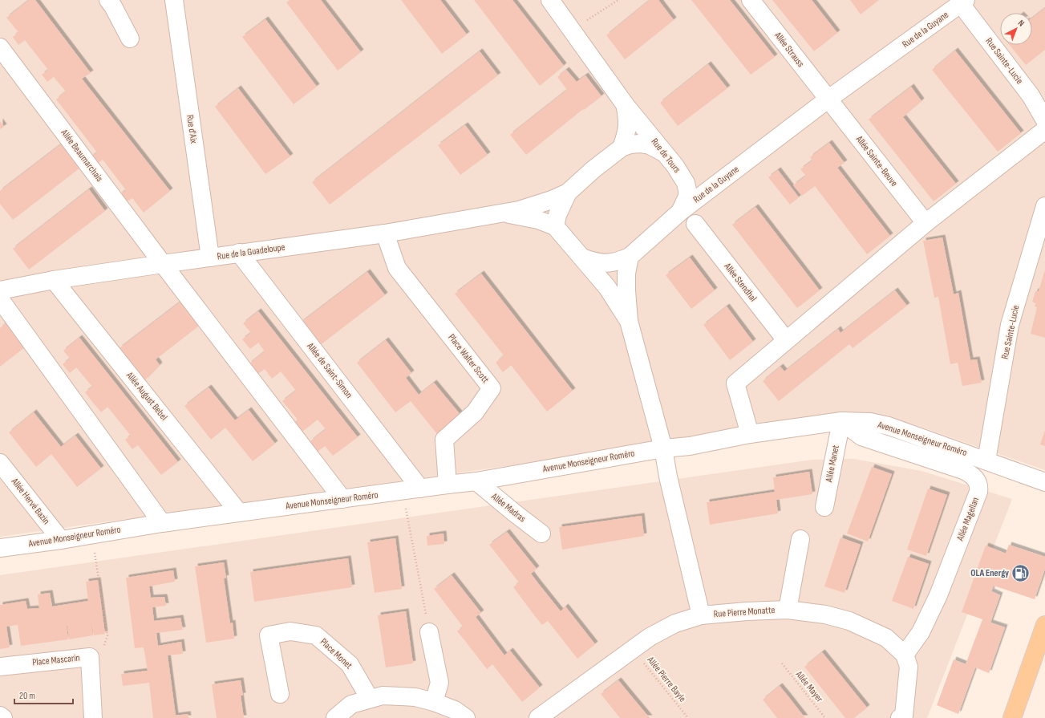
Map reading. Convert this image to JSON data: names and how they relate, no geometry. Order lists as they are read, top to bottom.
{
  "streets": {
    "street": [
      "Rue de la Guyane",
      "Allée Strauss",
      "Rue Sainte-Lucie",
      "Rue d'Aix",
      "Allée Beaumarchais",
      "Rue de Tours",
      "Allée Sainte-Beuve",
      "Rue de la Guadeloupe",
      "Allée Stendhal",
      "Place Walter Scott",
      "Allée de Saint-Simon",
      "Allée August Bebel",
      "Avenue Monseigneur Roméro",
      "Allée Manet",
      "Allée Hervé Bazin",
      "Allée Madras",
      "Allée Magellan",
      "Rue Pierre Monatte",
      "Place Monet",
      "Place Mascarin"
    ],
    "path": ["Allée Pierre Bayle", "Allée Mayer"]
  },
  "crossings": [
    ["Rue de la Guyane", "Allée Strauss"],
    ["Rue de la Guyane", "Rue Sainte-Lucie"],
    ["Rue de la Guyane", "Rue de Tours"],
    ["Rue de la Guyane", "Allée Sainte-Beuve"],
    ["Allée Strauss", "Allée Sainte-Beuve"],
    ["Rue Sainte-Lucie", "Avenue Monseigneur Roméro"],
    ["Rue d'Aix", "Rue de la Guadeloupe"],
    ["Allée Beaumarchais", "Rue de la Guadeloupe"],
    ["Allée Beaumarchais", "Avenue Monseigneur Roméro"],
    ["Rue de Tours", "Rue de la Guadeloupe"],
    ["Rue de la Guadeloupe", "Place Walter Scott"],
    ["Rue de la Guadeloupe", "Allée de Saint-Simon"],
    ["Rue de la Guadeloupe", "Allée August Bebel"],
    ["Place Walter Scott", "Avenue Monseigneur Roméro"],
    ["Allée de Saint-Simon", "Avenue Monseigneur Roméro"],
    ["Allée August Bebel", "Avenue Monseigneur Roméro"],
    ["Avenue Monseigneur Roméro", "Allée Manet"],
    ["Avenue Monseigneur Roméro", "Allée Hervé Bazin"],
    ["Avenue Monseigneur Roméro", "Allée Madras"],
    ["Avenue Monseigneur Roméro", "Allée Magellan"],
    ["Allée Manet", "Allée Magellan"],
    ["Allée Magellan", "Rue Pierre Monatte"],
    ["Rue Pierre Monatte", "Allée Pierre Bayle"]
  ],
  "places": {
    "fuel station": ["OLA Energy"]
  },
  "scale_bar": "20 m",
  "north": "top right"
}
